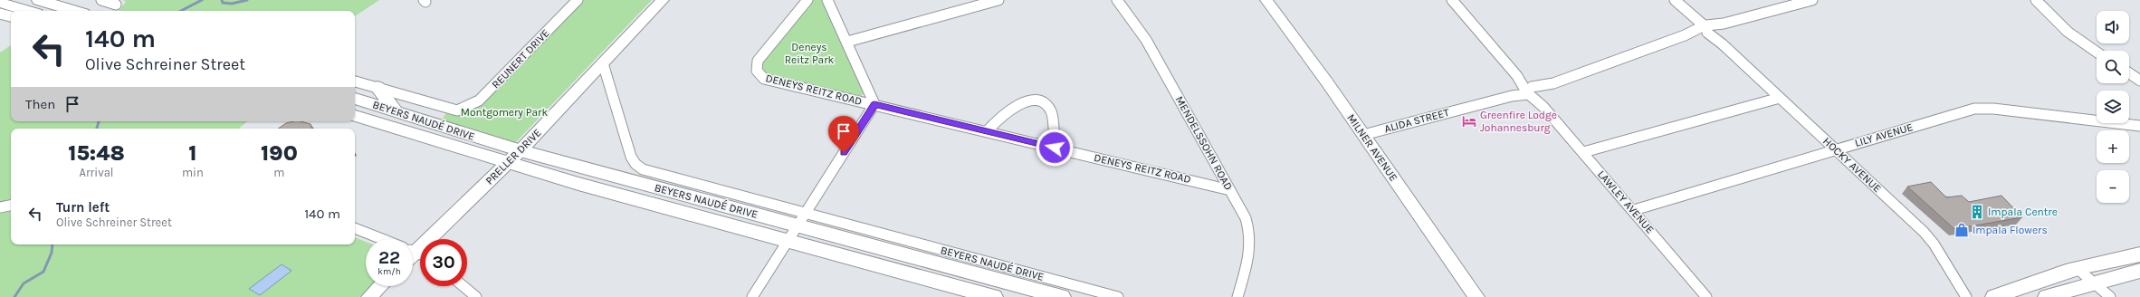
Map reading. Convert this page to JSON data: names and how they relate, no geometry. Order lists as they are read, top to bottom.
{
  "streets": {
    "main road": ["BEYERS NAUDÉ DRIVE", "MILNER AVENUE", "PRELLER DRIVE"],
    "street": [
      "REUNERT DRIVE",
      "DENEYS REITZ ROAD",
      "ALIDA STREET",
      "LILY AVENUE",
      "MENDELSSOHN ROAD",
      "HOCKY AVENUE",
      "LAWLEY AVENUE"
    ]
  },
  "crossings": [
    ["REUNERT DRIVE", "BEYERS NAUDÉ DRIVE"],
    ["DENEYS REITZ ROAD", "MENDELSSOHN ROAD"],
    ["BEYERS NAUDÉ DRIVE", "PRELLER DRIVE"],
    ["ALIDA STREET", "MILNER AVENUE"],
    ["ALIDA STREET", "HOCKY AVENUE"],
    ["ALIDA STREET", "LAWLEY AVENUE"],
    ["LILY AVENUE", "HOCKY AVENUE"],
    ["LILY AVENUE", "LAWLEY AVENUE"]
  ],
  "parks": ["Deneys Reitz Park", "Montgomery Park"],
  "places": {
    "hotel": ["Greenfire Lodge Johannesburg"],
    "building": ["Impala Centre"],
    "shop": ["Impala Flowers"]
  },
  "page": {
    "map_buttons": ["+", "−"],
    "turn": ["140 m", "Olive Schreiner Street"],
    "then": "Then",
    "eta": [
      "15:48",
      "Arrival",
      "1",
      "min",
      "190",
      "m"
    ],
    "list": [
      {
        "name": "Turn left",
        "note": "Olive Schreiner Street",
        "value": "140 m"
      }
    ],
    "speed": "22 km/h",
    "limit": "30"
  }
}
